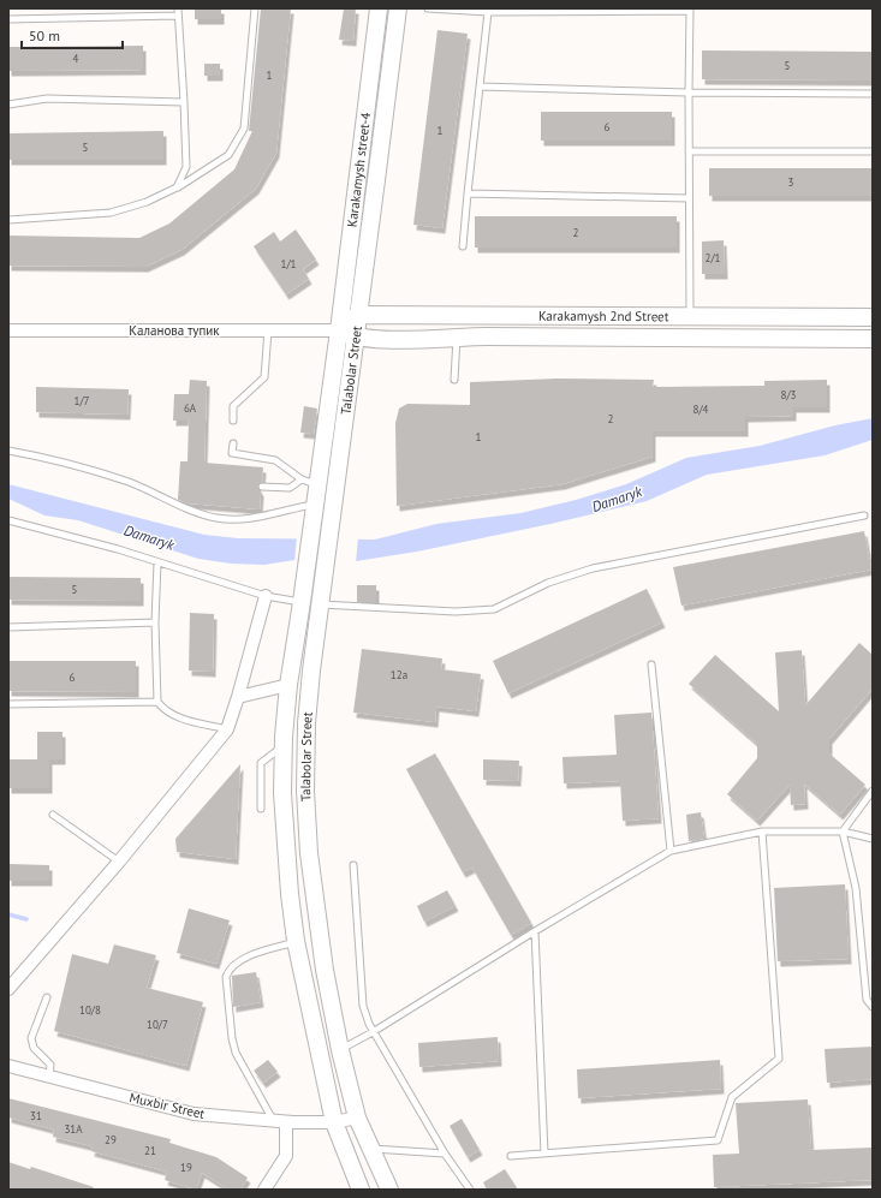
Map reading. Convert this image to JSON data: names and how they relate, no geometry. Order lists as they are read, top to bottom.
{
  "streets": {
    "main road": ["Karakamysh street-4", "Karakamysh 2nd Street", "Talabolar Street"],
    "street": ["Каланова тупик", "Muxbir Street"]
  },
  "crossings": [
    ["Karakamysh street-4", "Karakamysh 2nd Street"],
    ["Karakamysh street-4", "Каланова тупик"],
    ["Karakamysh street-4", "Talabolar Street"],
    ["Karakamysh 2nd Street", "Talabolar Street"],
    ["Каланова тупик", "Talabolar Street"],
    ["Talabolar Street", "Muxbir Street"]
  ],
  "water": ["Damaryk"],
  "house_numbers": [
    "4",
    "5",
    "1",
    "6",
    "1",
    "5",
    "3",
    "2",
    "2/1",
    "1/1",
    "8/3",
    "1/7",
    "6А",
    "8/4",
    "2",
    "1",
    "5",
    "12a",
    "6",
    "10/8",
    "10/7",
    "31",
    "31A",
    "29",
    "21",
    "19"
  ],
  "scale_bar": "50 m"
}
